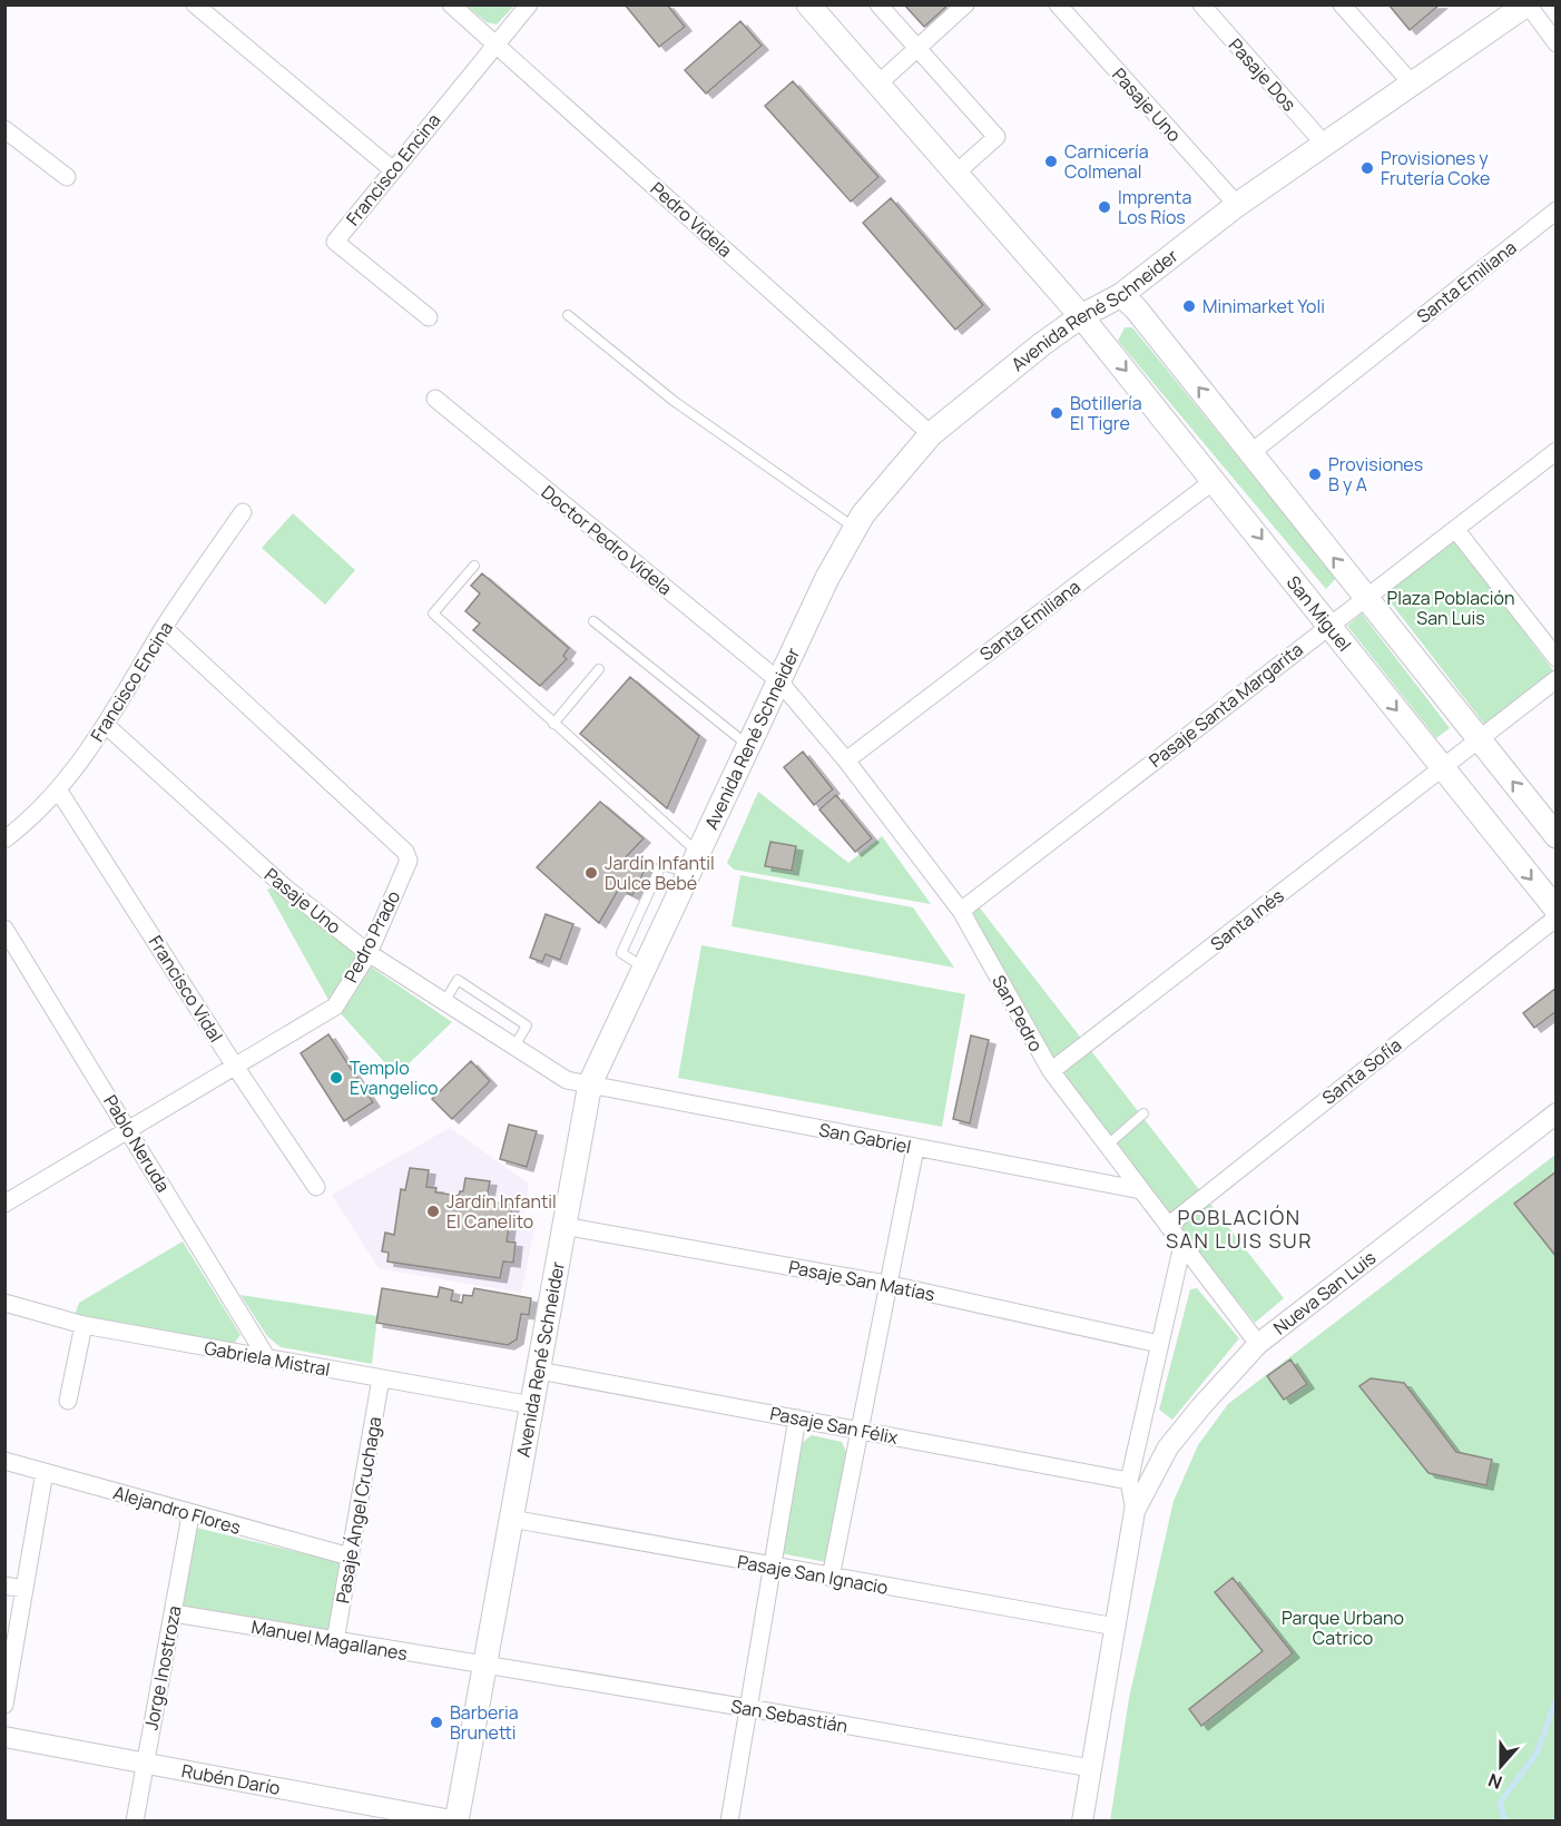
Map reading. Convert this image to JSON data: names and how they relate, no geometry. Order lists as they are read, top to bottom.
{
  "streets": {
    "main road": ["Avenida René Schneider", "San Miguel"],
    "street": [
      "Pasaje Dos",
      "Pasaje Uno",
      "Francisco Encina",
      "Pedro Videla",
      "Santa Emiliana",
      "Doctor Pedro Videla",
      "Pasaje Santa Margarita",
      "Santa Inés",
      "Pedro Prado",
      "Francisco Vidal",
      "San Pedro",
      "Santa Sofía",
      "San Gabriel",
      "Pablo Neruda",
      "Pasaje San Matías",
      "Nueva San Luis",
      "Gabriela Mistral",
      "Pasaje San Félix",
      "Alejandro Flores",
      "Pasaje Ángel Cruchaga",
      "Pasaje San Ignacio",
      "Manuel Magallanes",
      "Jorge Inostroza",
      "San Sebastián",
      "Rubén Darío"
    ]
  },
  "crossings": [
    ["Pasaje Dos", "Avenida René Schneider"],
    ["Pasaje Uno", "Francisco Encina"],
    ["Pasaje Uno", "Avenida René Schneider"],
    ["Pasaje Uno", "Pedro Prado"],
    ["Pasaje Uno", "San Gabriel"],
    ["Francisco Encina", "Pedro Videla"],
    ["Francisco Encina", "Pedro Prado"],
    ["Francisco Encina", "Francisco Vidal"],
    ["Pedro Videla", "Avenida René Schneider"],
    ["Santa Emiliana", "San Miguel"],
    ["Santa Emiliana", "San Pedro"],
    ["Avenida René Schneider", "Doctor Pedro Videla"],
    ["Avenida René Schneider", "San Miguel"],
    ["Avenida René Schneider", "San Pedro"],
    ["Avenida René Schneider", "San Gabriel"],
    ["Avenida René Schneider", "Pasaje San Matías"],
    ["Avenida René Schneider", "Gabriela Mistral"],
    ["Avenida René Schneider", "Pasaje San Félix"],
    ["Avenida René Schneider", "Pasaje San Ignacio"],
    ["Avenida René Schneider", "Manuel Magallanes"],
    ["Avenida René Schneider", "San Sebastián"],
    ["Avenida René Schneider", "Rubén Darío"],
    ["Doctor Pedro Videla", "San Pedro"],
    ["San Miguel", "Pasaje Santa Margarita"],
    ["San Miguel", "Santa Inés"],
    ["Pasaje Santa Margarita", "San Pedro"],
    ["Santa Inés", "San Pedro"],
    ["Pedro Prado", "Francisco Vidal"],
    ["Pedro Prado", "Pablo Neruda"],
    ["San Pedro", "Santa Sofía"],
    ["San Pedro", "San Gabriel"],
    ["San Pedro", "Nueva San Luis"],
    ["Pablo Neruda", "Gabriela Mistral"],
    ["Pasaje San Matías", "Nueva San Luis"],
    ["Nueva San Luis", "Pasaje San Félix"],
    ["Nueva San Luis", "Pasaje San Ignacio"],
    ["Nueva San Luis", "San Sebastián"],
    ["Gabriela Mistral", "Pasaje Ángel Cruchaga"],
    ["Alejandro Flores", "Pasaje Ángel Cruchaga"],
    ["Alejandro Flores", "Jorge Inostroza"],
    ["Pasaje Ángel Cruchaga", "Manuel Magallanes"],
    ["Manuel Magallanes", "Jorge Inostroza"],
    ["Manuel Magallanes", "San Sebastián"],
    ["Jorge Inostroza", "Rubén Darío"]
  ],
  "districts": ["POBLACIÓN SAN LUIS SUR"],
  "parks": ["Plaza Población San Luis", "Parque Urbano Catrico"],
  "places": [
    "Carnicería Colmenal",
    "Provisiones y Frutería Coke",
    "Imprenta Los Ríos",
    "Minimarket Yoli",
    "Botillería El Tigre",
    "Provisiones B y A",
    "Jardín Infantil Dulce Bebé",
    "Templo Evangelico",
    "Jardín Infantil El Canelito",
    "Barberia Brunetti"
  ],
  "north": "bottom"
}
